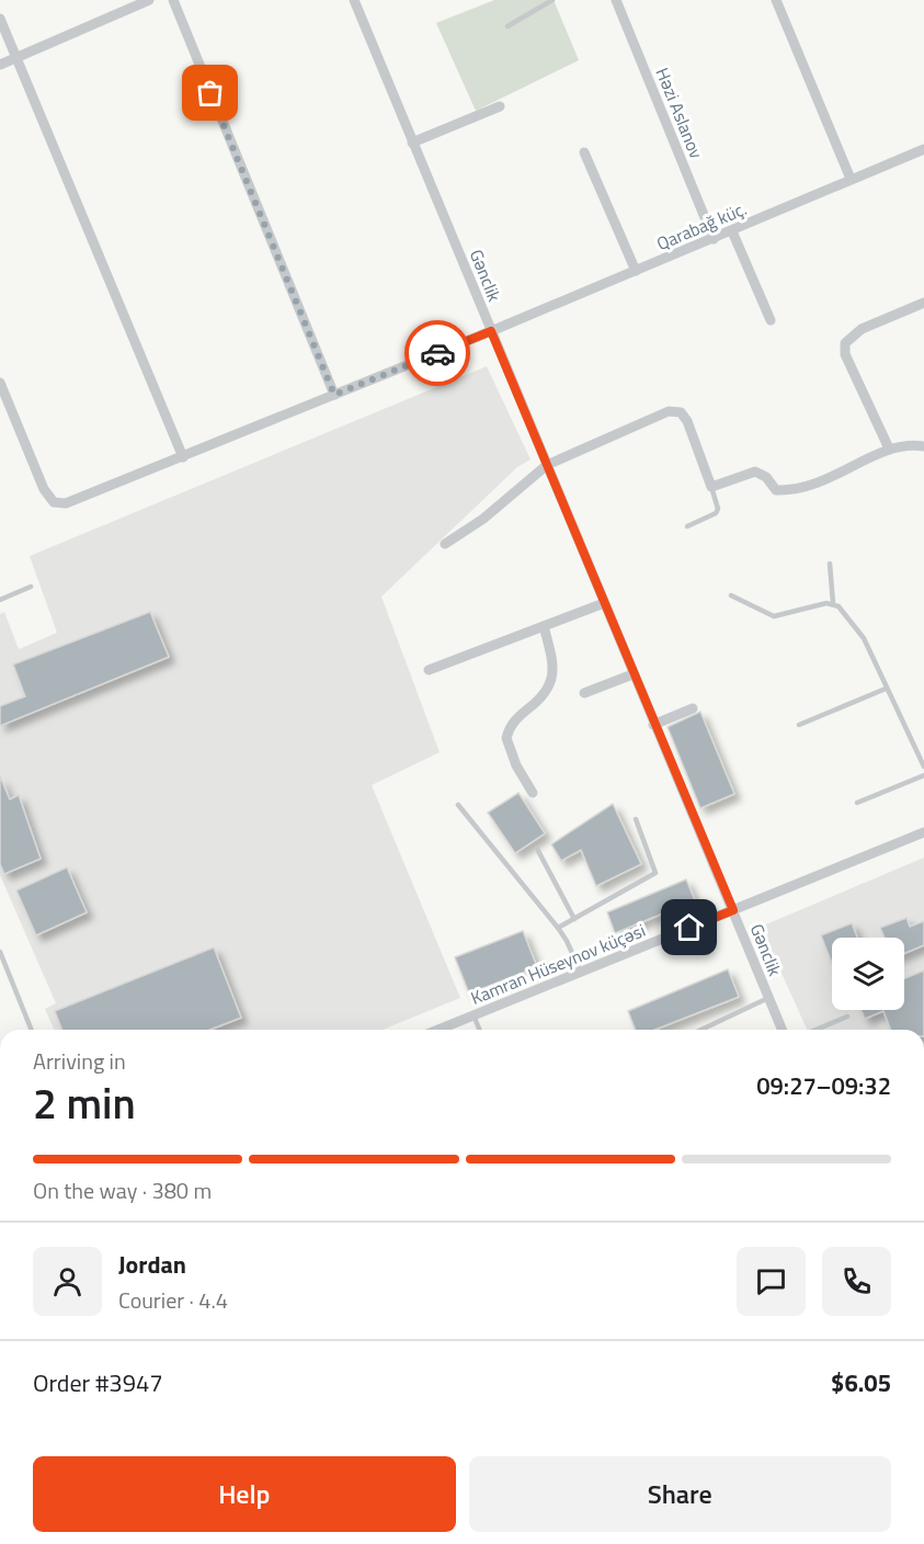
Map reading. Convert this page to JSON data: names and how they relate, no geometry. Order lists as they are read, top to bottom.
{
  "streets": {
    "street": [
      "Həzi Aslanov",
      "Qarabağ küç.",
      "Gənclik",
      "Kamran Hüseynov küçəsi"
    ]
  },
  "crossings": [
    ["Həzi Aslanov", "Qarabağ küç."],
    ["Qarabağ küç.", "Gənclik"],
    ["Gənclik", "Kamran Hüseynov küçəsi"]
  ],
  "page": {
    "heading": ["2 min", "Arriving in", "09:27–09:32"],
    "panel": [
      "Jordan",
      "Courier · 4.4",
      "Order #3947",
      "$6.05"
    ],
    "bar": "On the way · 380 m",
    "buttons": ["Help", "Share"]
  }
}
